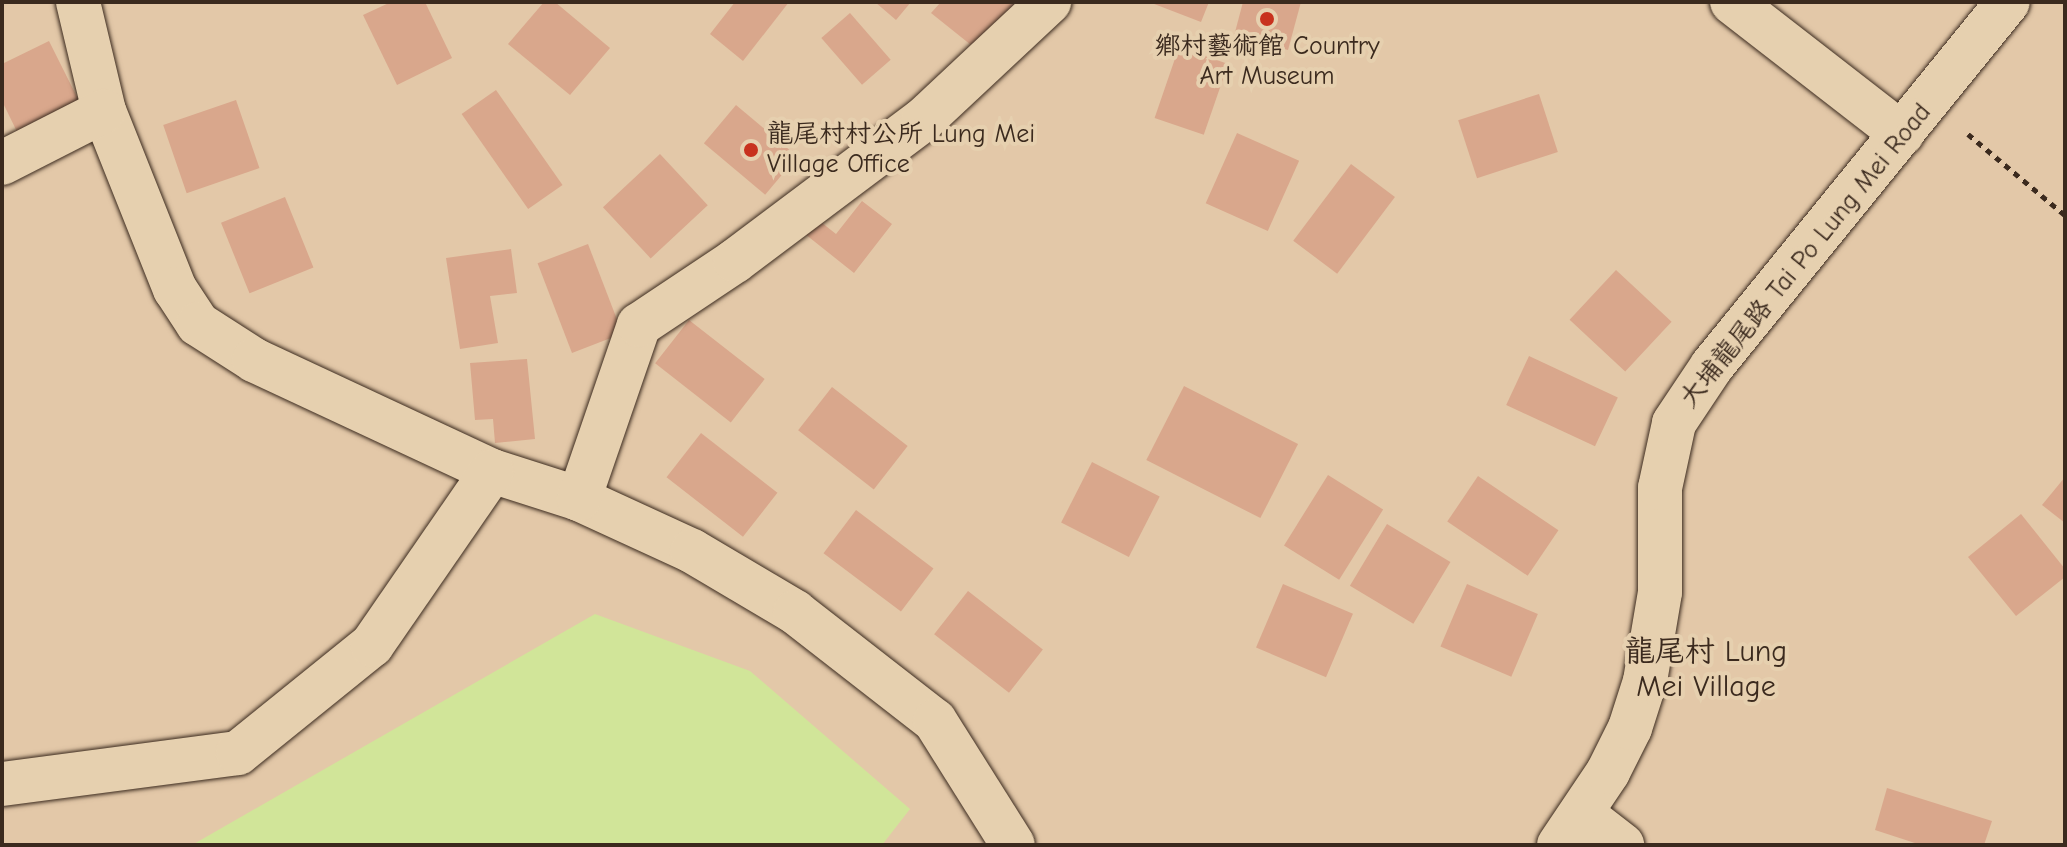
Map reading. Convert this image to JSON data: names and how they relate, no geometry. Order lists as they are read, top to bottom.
{
  "streets": {
    "street": ["大埔龍尾路 Tai Po Lung Mei Road"]
  },
  "districts": ["龍尾村 Lung Mei Village"],
  "places": ["鄉村藝術館 Country Art Museum", "龍尾村村公所 Lung Mei Village Office"]
}
